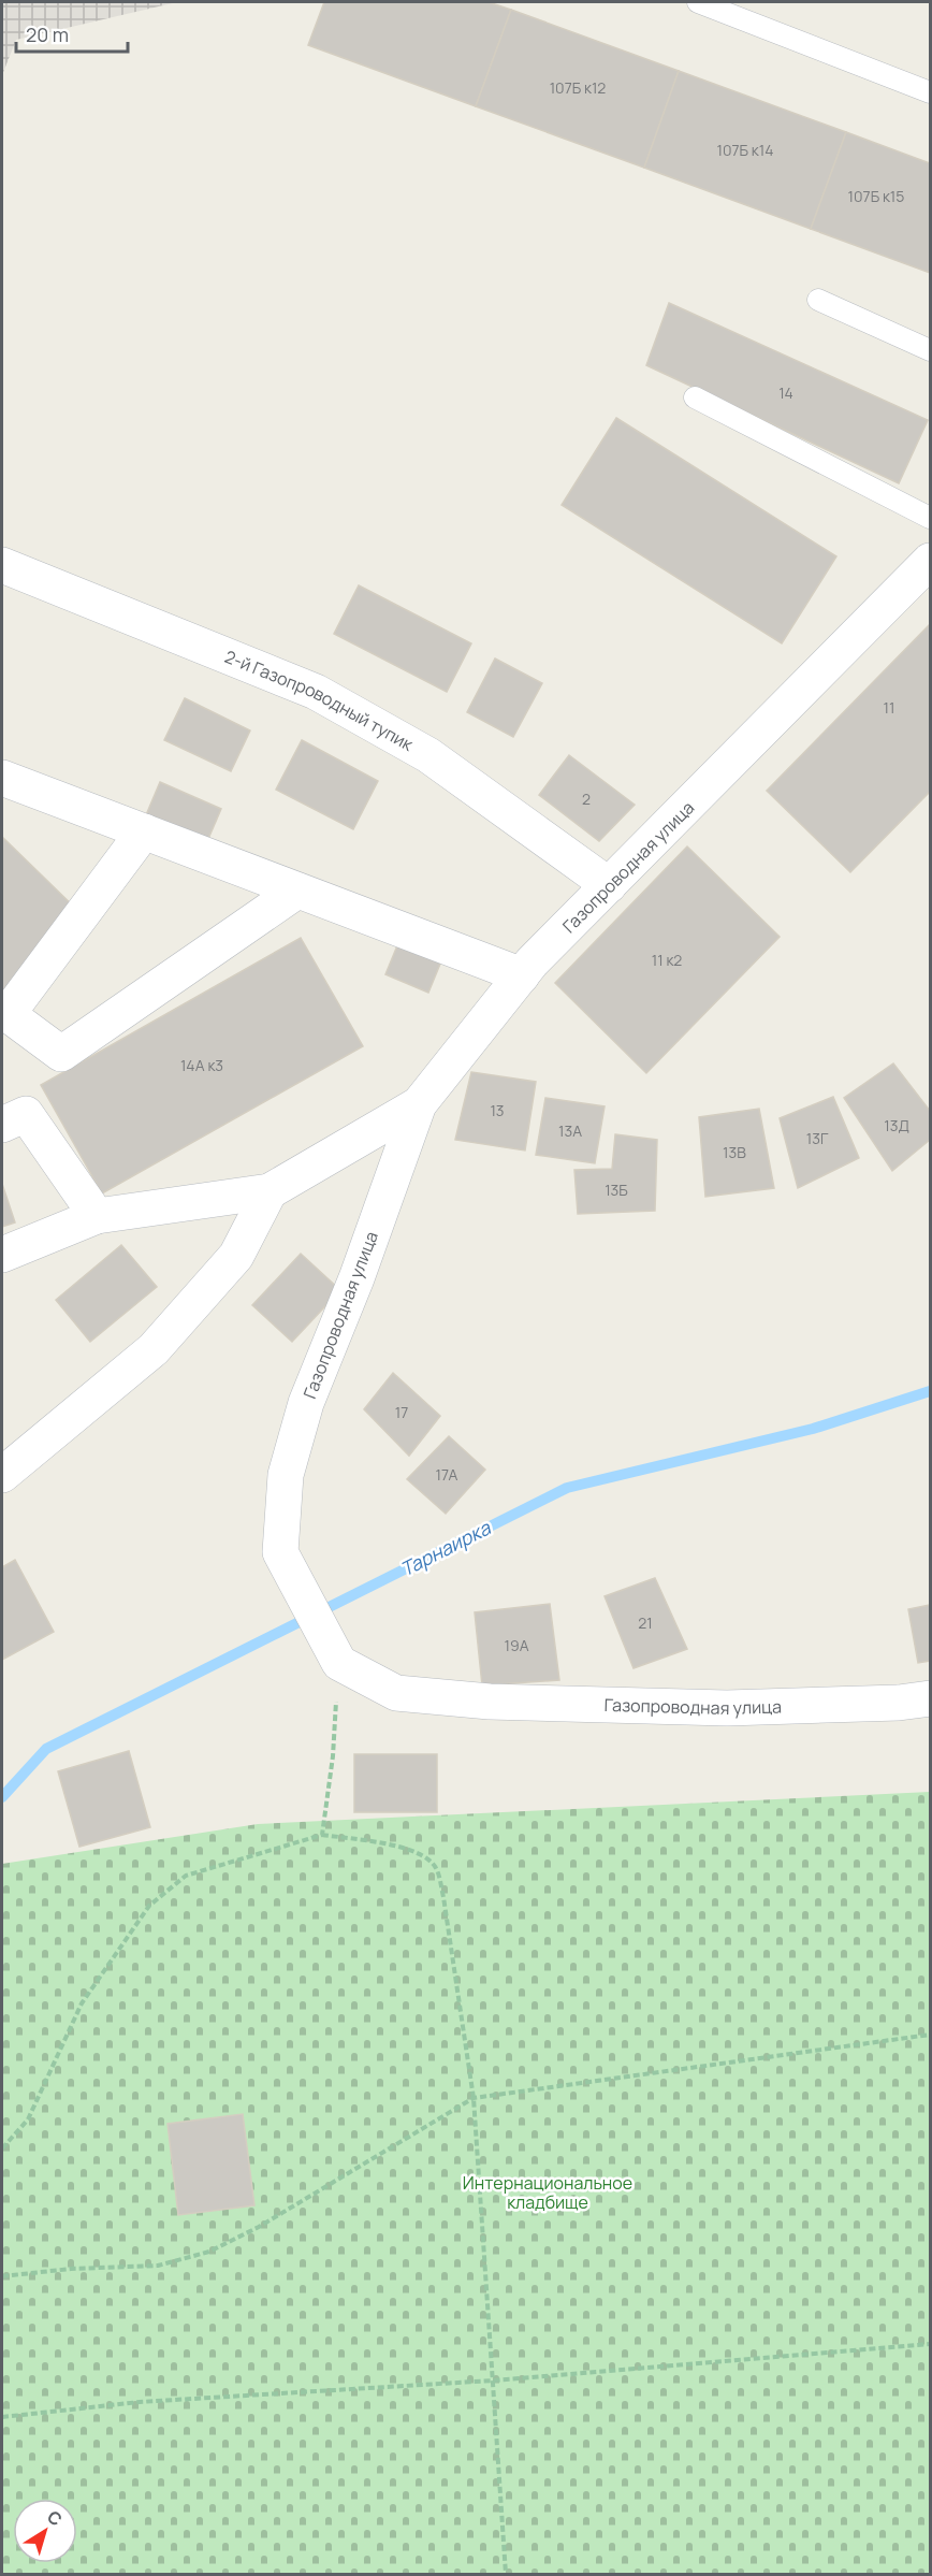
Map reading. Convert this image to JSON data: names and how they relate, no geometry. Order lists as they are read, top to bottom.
{
  "streets": {
    "street": ["2-й Газопроводный тупик", "Газопроводная улица"]
  },
  "crossings": [
    ["2-й Газопроводный тупик", "Газопроводная улица"]
  ],
  "water": ["Тарнаирка"],
  "parks": ["Интернациональное кладбище"],
  "house_numbers": [
    "107Б к12",
    "107Б к14",
    "107Б к15",
    "14",
    "11",
    "2",
    "11 к2",
    "14А к3",
    "13",
    "13Д",
    "13А",
    "13Г",
    "13В",
    "13Б",
    "17",
    "17А",
    "21",
    "19А"
  ],
  "scale_bar": "20 m",
  "north": "top right"
}
